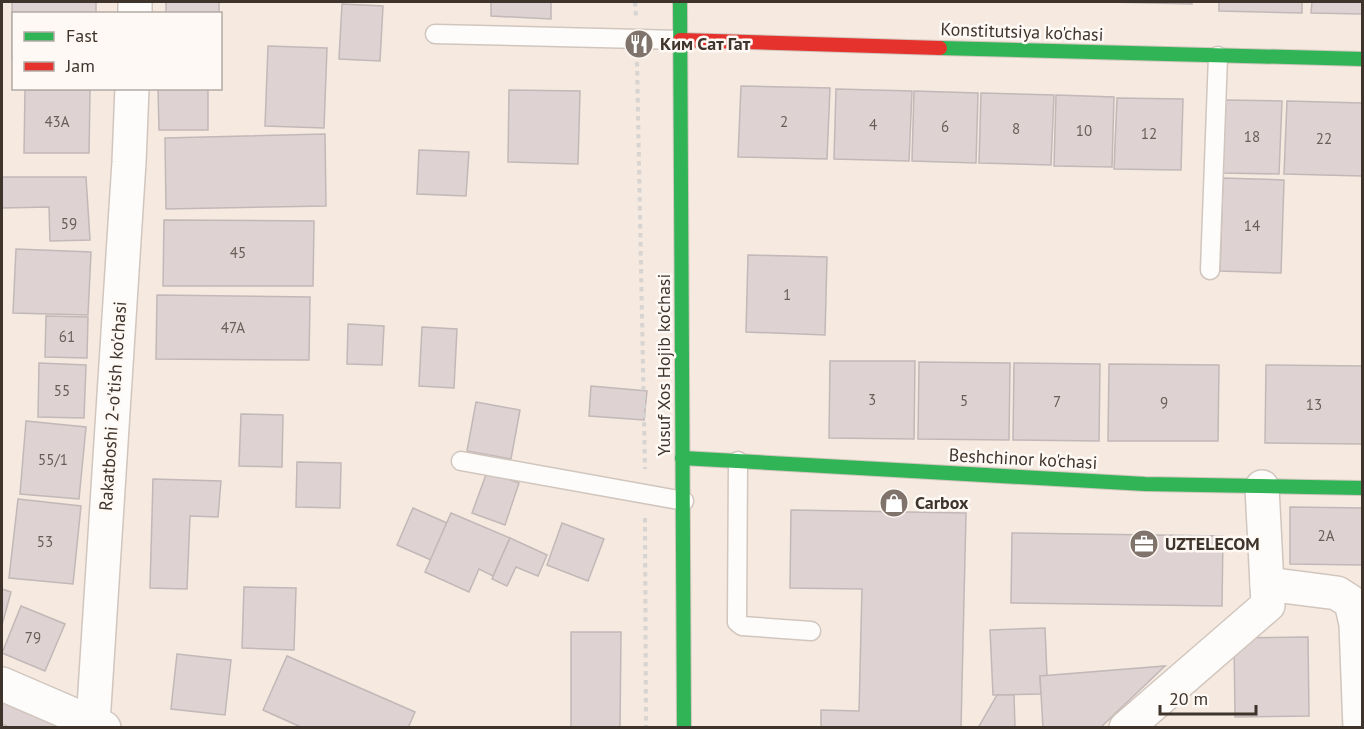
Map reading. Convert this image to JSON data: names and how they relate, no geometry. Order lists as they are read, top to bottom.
{
  "streets": {
    "street": [
      "Konstitutsiya ko'chasi",
      "Yusuf Xos Hojib ko'chasi",
      "Rakatboshi 2-o'tish ko'chasi",
      "Beshchinor ko'chasi"
    ]
  },
  "crossings": [
    ["Konstitutsiya ko'chasi", "Yusuf Xos Hojib ko'chasi"],
    ["Yusuf Xos Hojib ko'chasi", "Beshchinor ko'chasi"]
  ],
  "places": {
    "restaurant": ["Ким Сат Гат"],
    "shop": ["Carbox"],
    "office": ["UZTELECOM"]
  },
  "house_numbers": [
    "43A",
    "2",
    "4",
    "6",
    "8",
    "10",
    "12",
    "18",
    "22",
    "59",
    "14",
    "45",
    "1",
    "47A",
    "61",
    "55",
    "3",
    "5",
    "7",
    "9",
    "13",
    "55/1",
    "2A",
    "53",
    "79"
  ],
  "legend": ["Fast", "Jam"],
  "scale_bar": "20 m"
}
